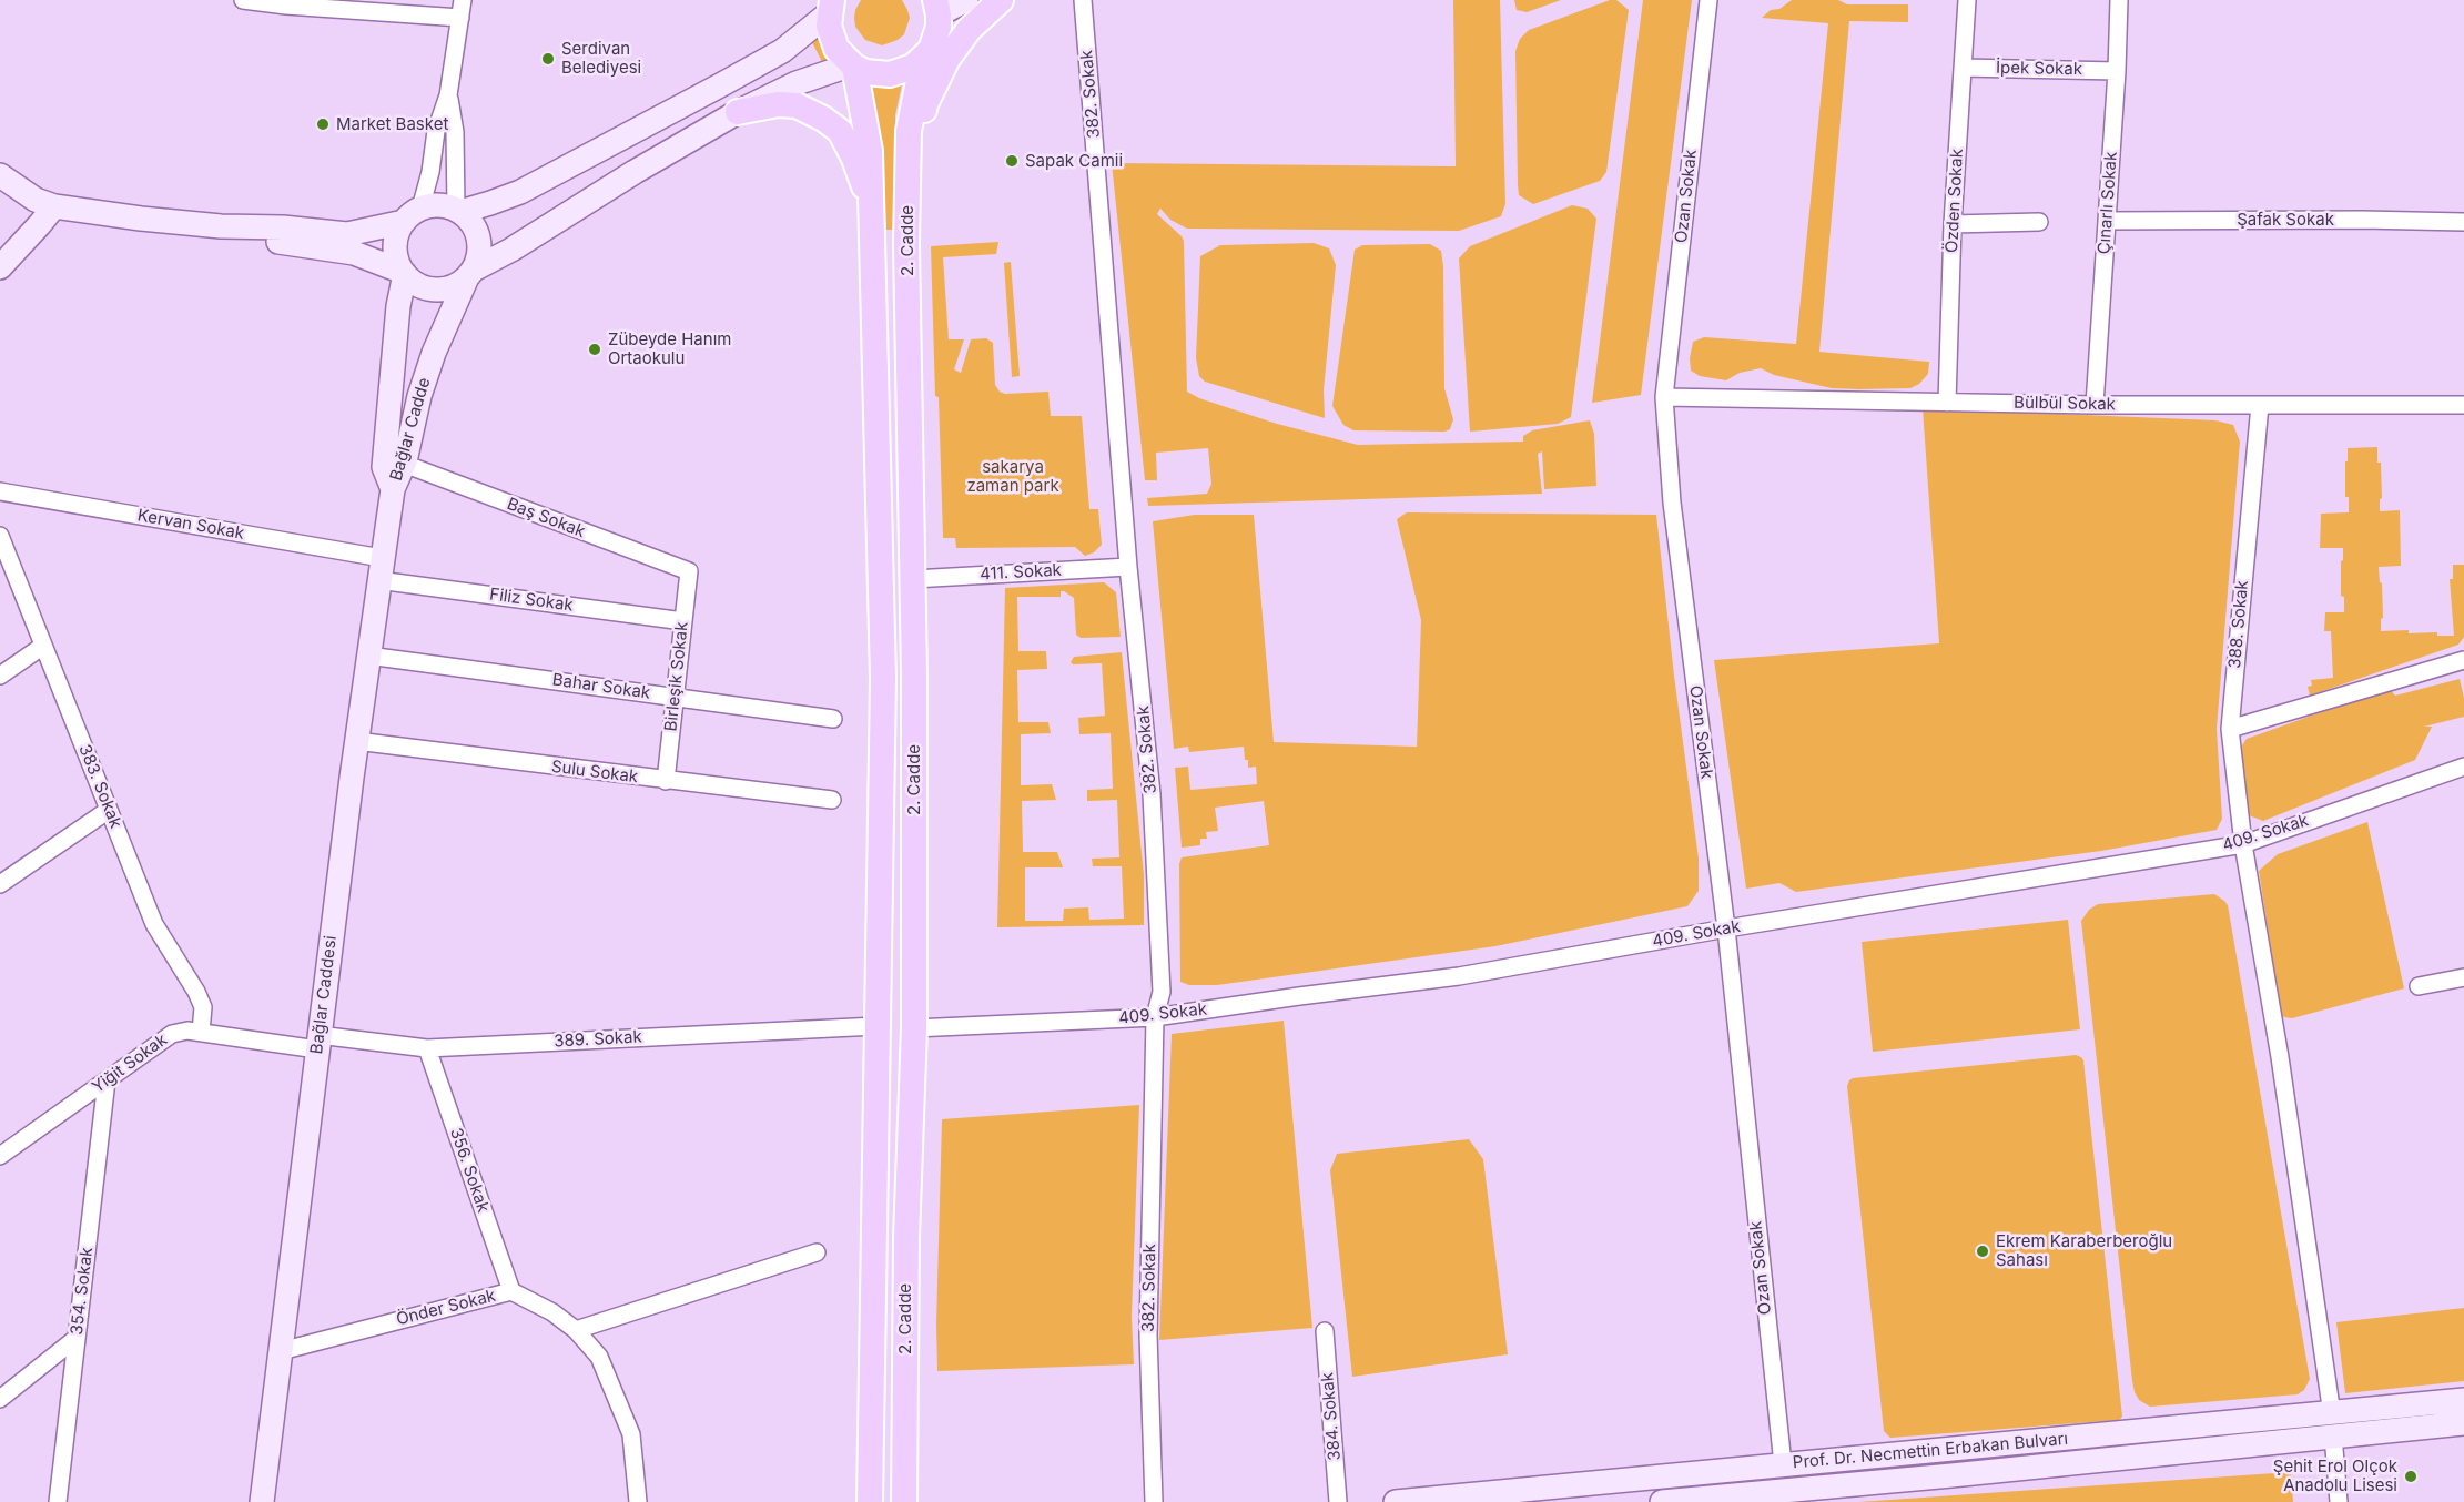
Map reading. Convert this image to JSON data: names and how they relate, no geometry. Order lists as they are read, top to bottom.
{
  "streets": {
    "main road": [
      "2. Cadde",
      "Bağlar Cadde",
      "Bağlar Caddesi",
      "Prof. Dr. Necmettin Erbakan Bulvarı"
    ],
    "street": [
      "İpek Sokak",
      "382. Sokak",
      "Ozan Sokak",
      "Özden Sokak",
      "Çınarlı Sokak",
      "Şafak Sokak",
      "Bülbül Sokak",
      "Baş Sokak",
      "Kervan Sokak",
      "411. Sokak",
      "Filiz Sokak",
      "388. Sokak",
      "Birleşik Sokak",
      "Bahar Sokak",
      "Sulu Sokak",
      "383. Sokak",
      "409. Sokak",
      "389. Sokak",
      "Yiğit Sokak",
      "356. Sokak",
      "354. Sokak",
      "Önder Sokak",
      "384. Sokak"
    ]
  },
  "crossings": [
    ["İpek Sokak", "Özden Sokak"],
    ["İpek Sokak", "Çınarlı Sokak"],
    ["382. Sokak", "411. Sokak"],
    ["382. Sokak", "409. Sokak"],
    ["Ozan Sokak", "Bülbül Sokak"],
    ["Ozan Sokak", "409. Sokak"],
    ["Ozan Sokak", "Prof. Dr. Necmettin Erbakan Bulvarı"],
    ["Özden Sokak", "Bülbül Sokak"],
    ["Çınarlı Sokak", "Şafak Sokak"],
    ["Çınarlı Sokak", "Bülbül Sokak"],
    ["2. Cadde", "411. Sokak"],
    ["2. Cadde", "409. Sokak"],
    ["2. Cadde", "389. Sokak"],
    ["Bülbül Sokak", "388. Sokak"],
    ["Bağlar Cadde", "Baş Sokak"],
    ["Bağlar Cadde", "Bağlar Caddesi"],
    ["Baş Sokak", "Birleşik Sokak"],
    ["Kervan Sokak", "Filiz Sokak"],
    ["Kervan Sokak", "Bağlar Caddesi"],
    ["Filiz Sokak", "Birleşik Sokak"],
    ["Filiz Sokak", "Bağlar Caddesi"],
    ["388. Sokak", "409. Sokak"],
    ["388. Sokak", "Prof. Dr. Necmettin Erbakan Bulvarı"],
    ["Birleşik Sokak", "Bahar Sokak"],
    ["Birleşik Sokak", "Sulu Sokak"],
    ["Bahar Sokak", "Bağlar Caddesi"],
    ["Sulu Sokak", "Bağlar Caddesi"],
    ["383. Sokak", "Yiğit Sokak"],
    ["Bağlar Caddesi", "389. Sokak"],
    ["Bağlar Caddesi", "Yiğit Sokak"],
    ["Bağlar Caddesi", "Önder Sokak"],
    ["389. Sokak", "Yiğit Sokak"],
    ["389. Sokak", "356. Sokak"],
    ["Yiğit Sokak", "354. Sokak"],
    ["356. Sokak", "Önder Sokak"]
  ],
  "parks": ["sakarya zaman park"],
  "places": [
    "Serdivan Belediyesi",
    "Market Basket",
    "Sapak Camii",
    "Zübeyde Hanım Ortaokulu",
    "Ekrem Karaberberoğlu Sahası",
    "Şehit Erol Olçok Anadolu Lisesi"
  ]
}
